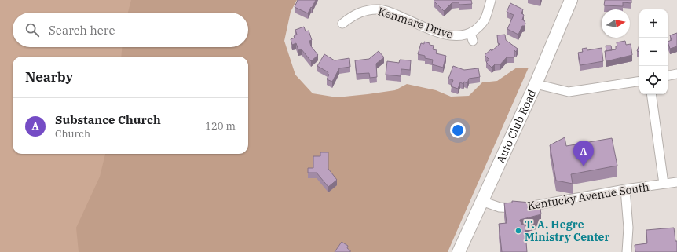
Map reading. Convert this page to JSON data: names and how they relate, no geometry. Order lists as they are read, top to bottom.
{
  "streets": {
    "street": ["Kenmare Drive", "Auto Club Road", "Kentucky Avenue South"]
  },
  "crossings": [
    ["Auto Club Road", "Kentucky Avenue South"]
  ],
  "places": ["T. A. Hegre Ministry Center"],
  "north": "right",
  "page": {
    "map_buttons": ["+", "−"],
    "search": "Search here",
    "heading": "Nearby",
    "list": [
      {
        "mark": "A",
        "name": "Substance Church",
        "note": "Church",
        "value": "120 m"
      }
    ],
    "pins": "A"
  }
}
